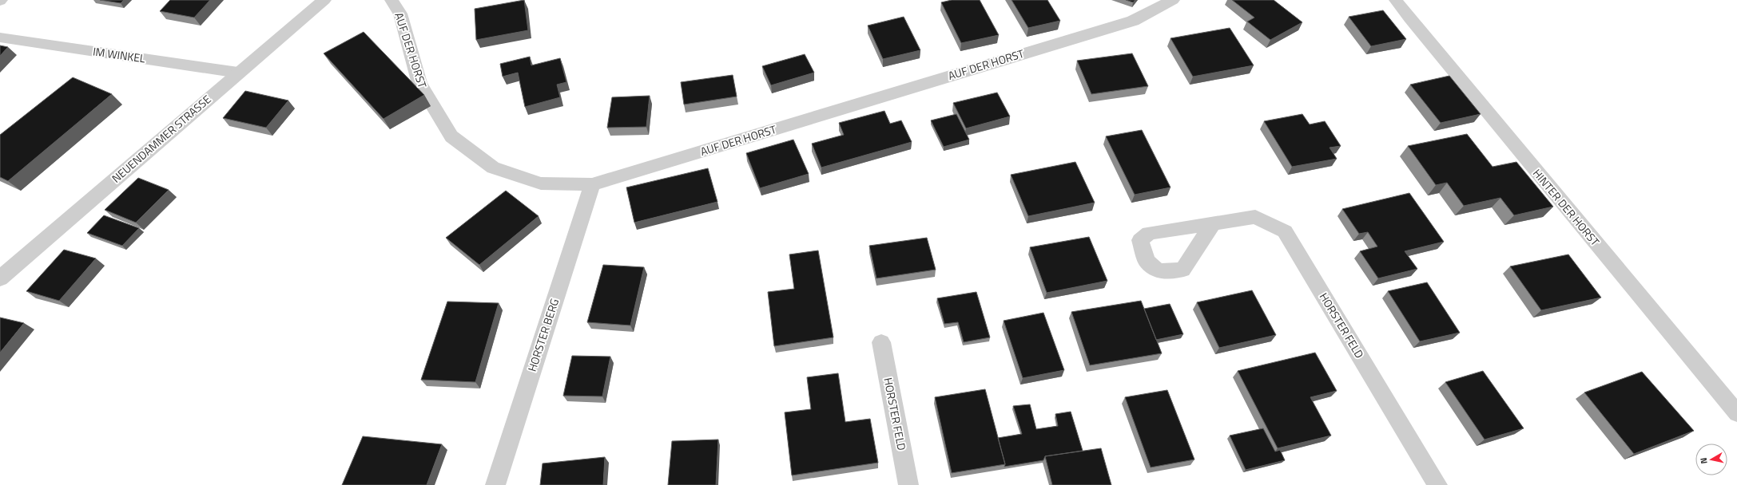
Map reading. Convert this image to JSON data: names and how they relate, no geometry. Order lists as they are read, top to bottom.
{
  "streets": {
    "street": [
      "AUF DER HORST",
      "NEUENDAMMER STRASSE",
      "HORSTER FELD",
      "HORSTER BERG"
    ],
    "lane": ["IM WINKEL", "HINTER DER HORST"]
  },
  "crossings": [
    ["AUF DER HORST", "HORSTER BERG"],
    ["IM WINKEL", "NEUENDAMMER STRASSE"]
  ],
  "north": "left"
}
